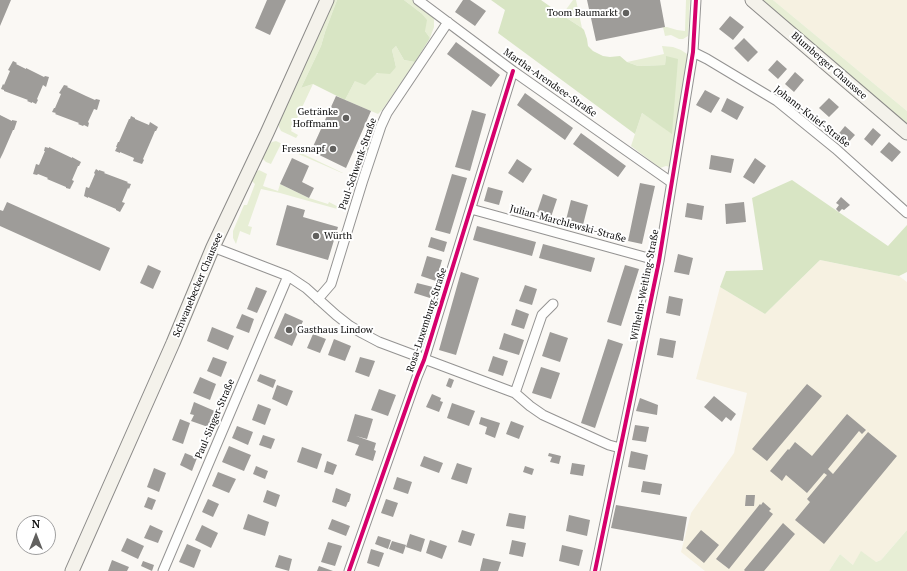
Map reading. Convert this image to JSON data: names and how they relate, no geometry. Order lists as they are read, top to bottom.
{
  "streets": {
    "main road": ["Blumberger Chaussee", "Schwanebecker Chaussee"],
    "street": [
      "Martha-Arendsee-Straße",
      "Johann-Knief-Straße",
      "Paul-Schwenk-Straße",
      "Julian-Marchlewski-Straße",
      "Wilhelm-Weitling-Straße",
      "Rosa-Luxemburg-Straße",
      "Paul-Singer-Straße"
    ]
  },
  "crossings": [
    ["Martha-Arendsee-Straße", "Paul-Schwenk-Straße"],
    ["Martha-Arendsee-Straße", "Wilhelm-Weitling-Straße"],
    ["Martha-Arendsee-Straße", "Rosa-Luxemburg-Straße"],
    ["Johann-Knief-Straße", "Wilhelm-Weitling-Straße"],
    ["Julian-Marchlewski-Straße", "Wilhelm-Weitling-Straße"],
    ["Julian-Marchlewski-Straße", "Rosa-Luxemburg-Straße"]
  ],
  "places": [
    "Toom Baumarkt",
    "Getränke Hoffmann",
    "Fressnapf",
    "Würth",
    "Gasthaus Lindow"
  ],
  "north": "top"
}
